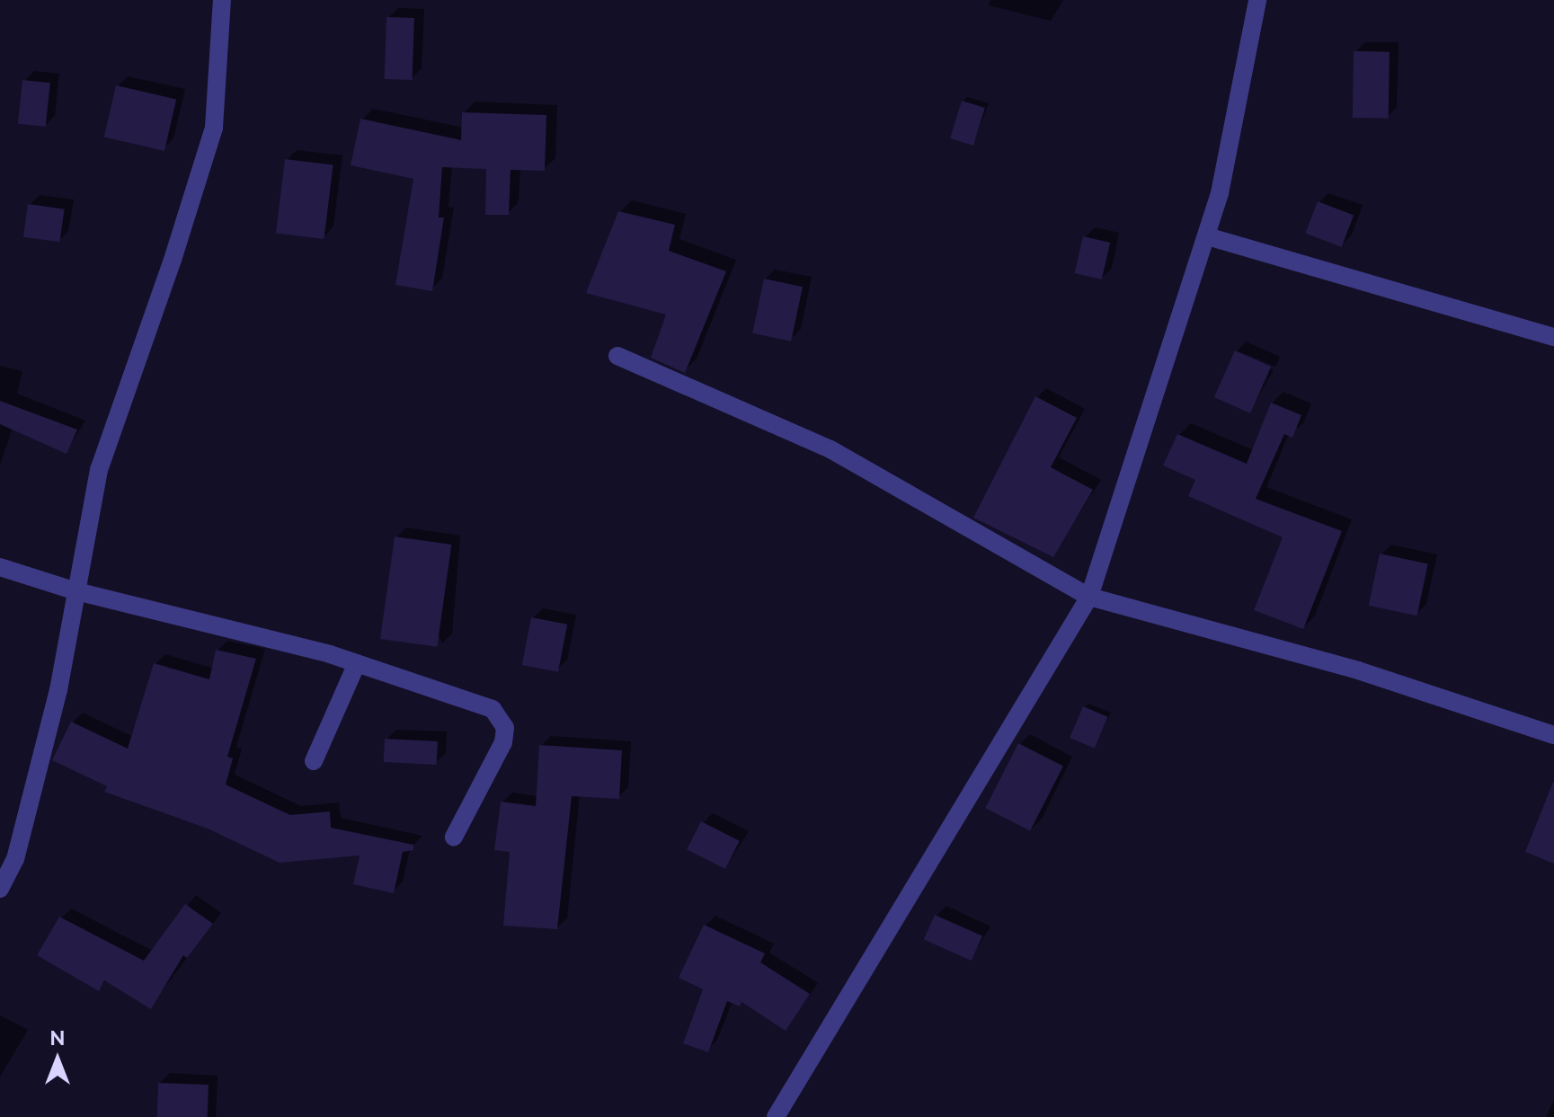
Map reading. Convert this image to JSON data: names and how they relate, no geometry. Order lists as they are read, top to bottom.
{
  "north": "top"
}
